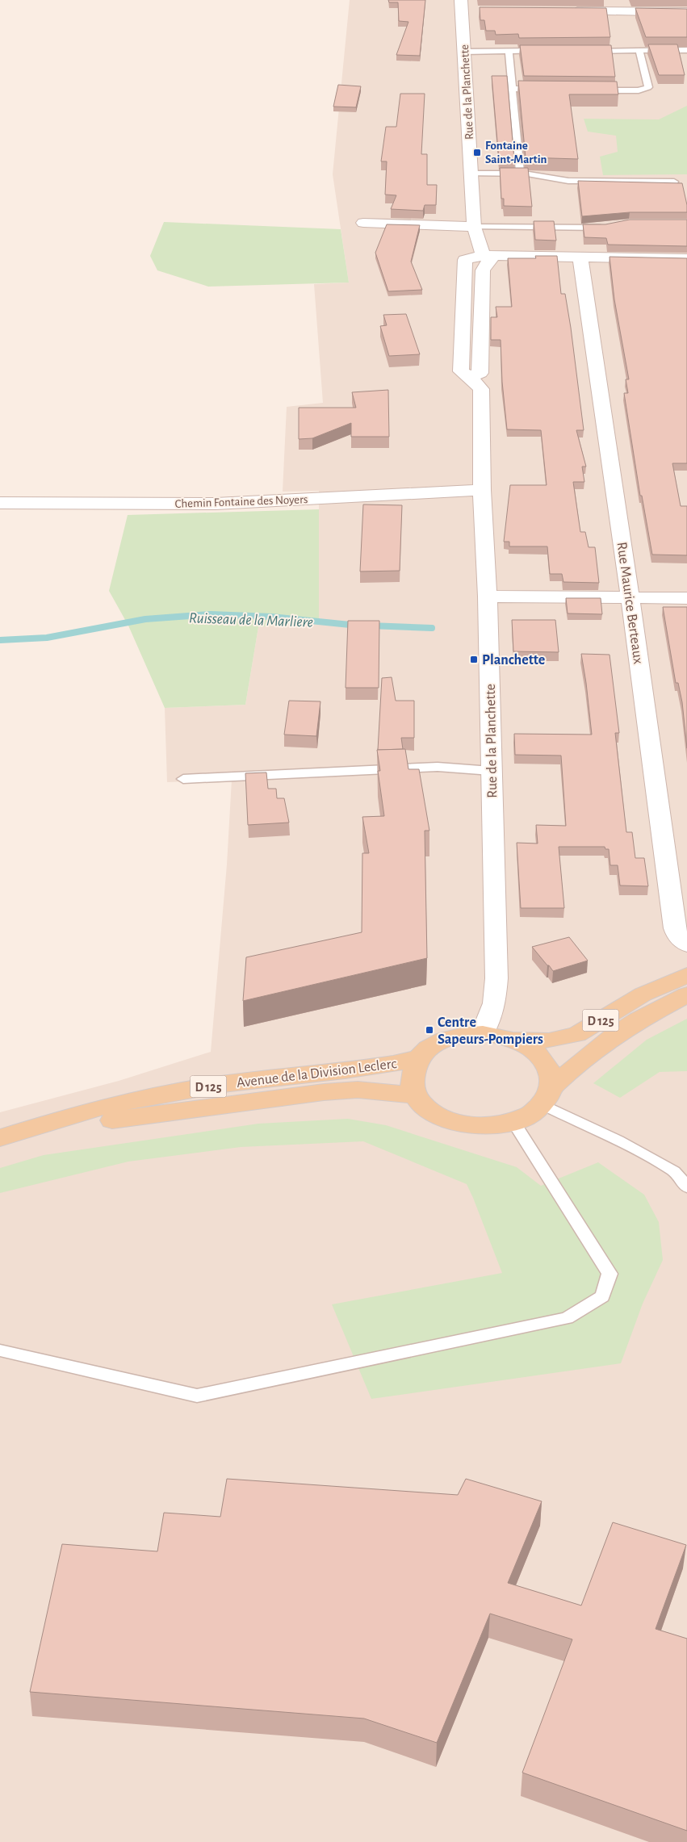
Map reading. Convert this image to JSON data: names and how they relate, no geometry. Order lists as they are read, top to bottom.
{
  "streets": {
    "main road": ["D 125", "Avenue de la Division Leclerc"],
    "street": ["Rue de la Planchette", "Chemin Fontaine des Noyers", "Rue Maurice Berteaux"]
  },
  "crossings": [
    ["Rue de la Planchette", "Chemin Fontaine des Noyers"],
    ["Rue de la Planchette", "D 125"],
    ["Rue de la Planchette", "Avenue de la Division Leclerc"],
    ["D 125", "Avenue de la Division Leclerc"]
  ],
  "water": ["Ruisseau de la Marliere"],
  "places": {
    "transit": ["Fontaine Saint-Martin", "Planchette", "Centre Sapeurs-Pompiers"]
  }
}
